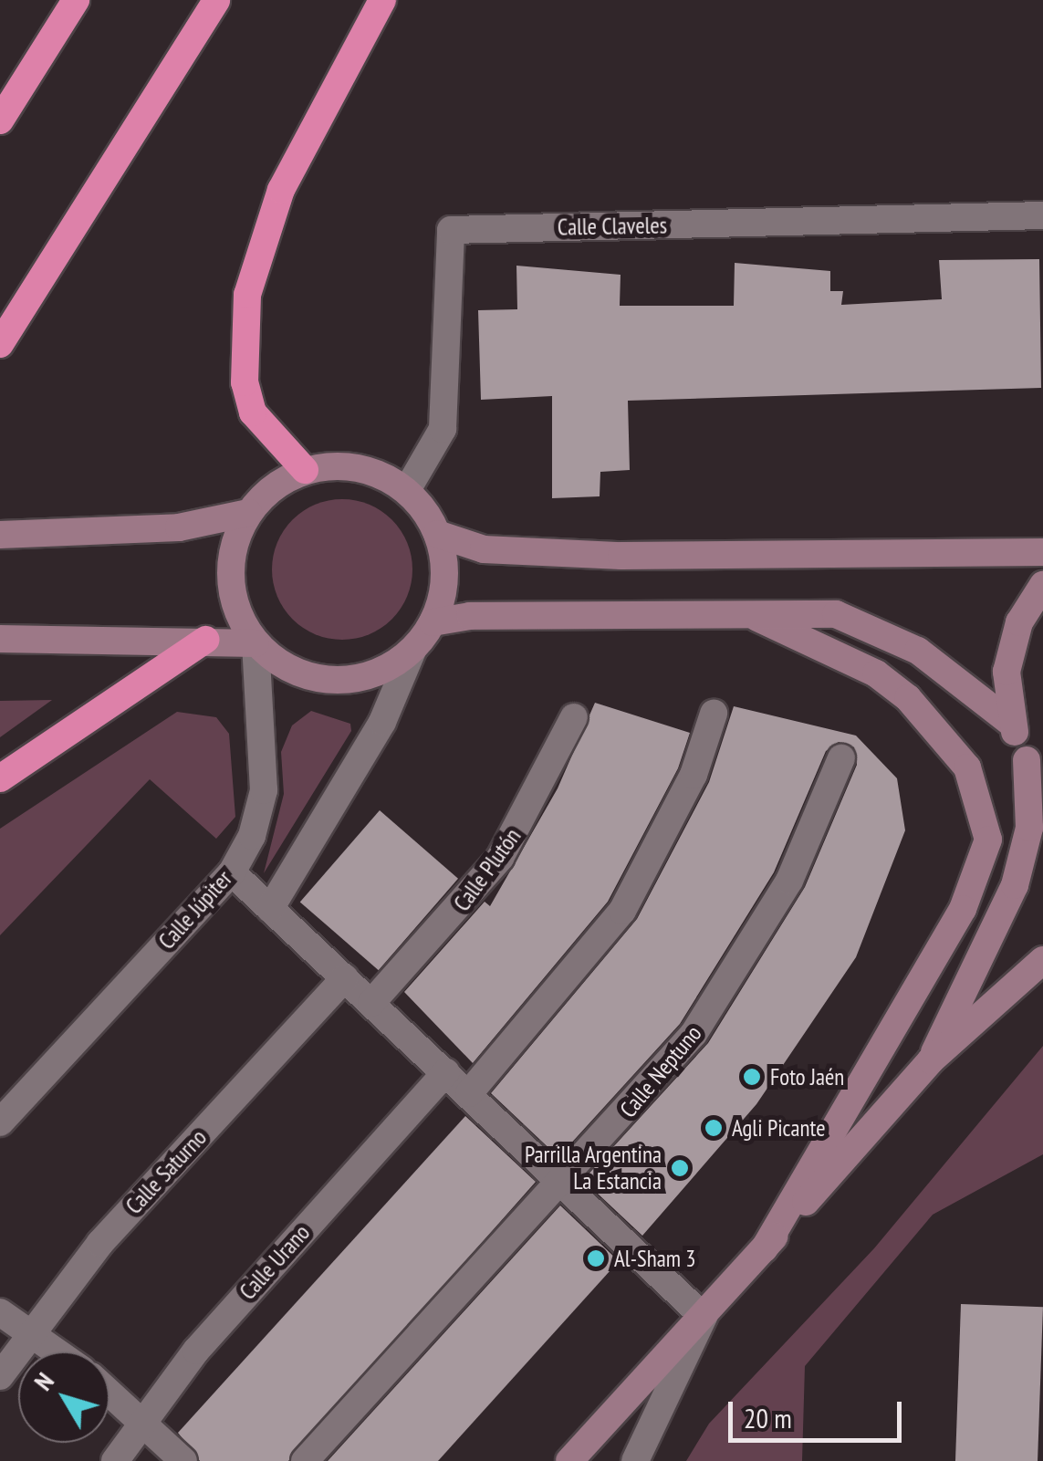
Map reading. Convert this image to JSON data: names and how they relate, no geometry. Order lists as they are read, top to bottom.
{
  "streets": {
    "street": [
      "Calle Claveles",
      "Calle Plutón",
      "Calle Júpiter",
      "Calle Neptuno",
      "Calle Saturno",
      "Calle Urano"
    ]
  },
  "crossings": [
    ["Calle Claveles", "Calle Júpiter"]
  ],
  "places": [
    "Foto Jaén",
    "Agli Picante",
    "Parrilla Argentina La Estancia",
    "Al-Sham 3"
  ],
  "scale_bar": "20 m",
  "north": "top left"
}
